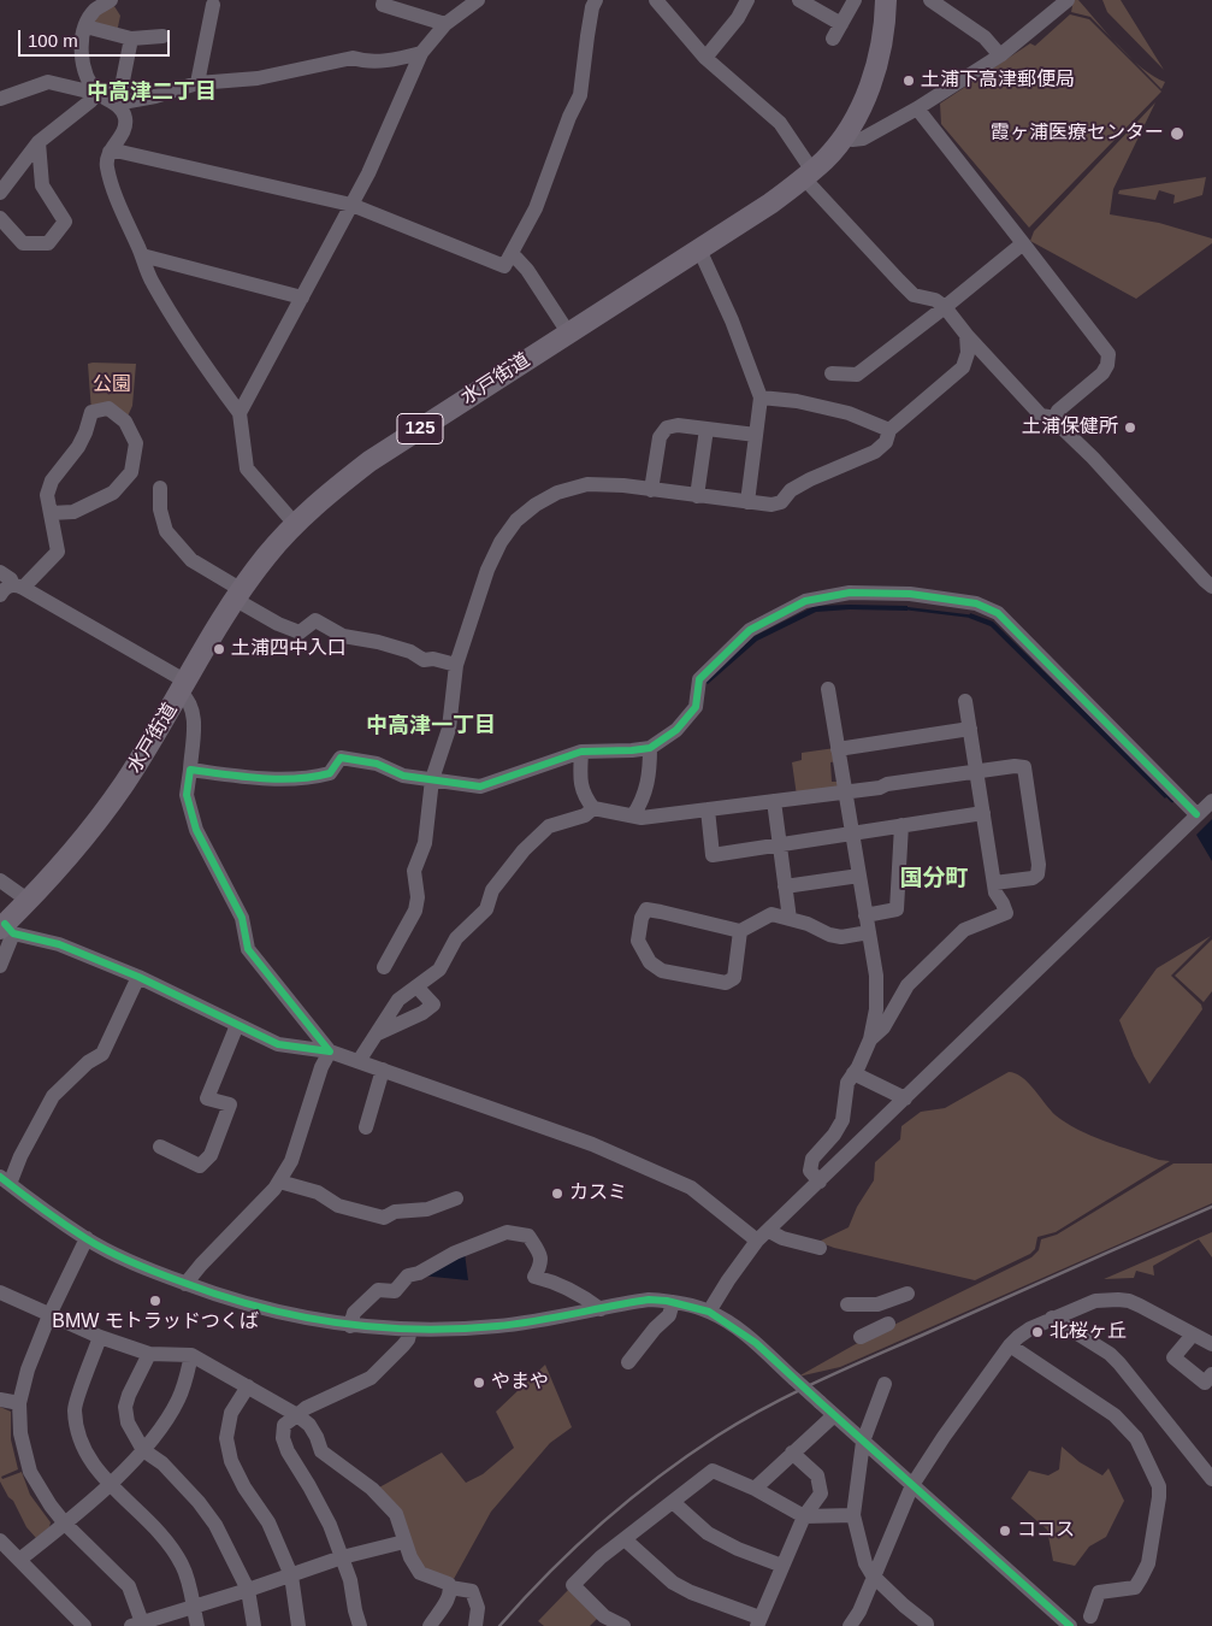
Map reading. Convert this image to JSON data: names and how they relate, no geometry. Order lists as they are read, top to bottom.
{
  "streets": {
    "highway": ["水戸街道", "125"]
  },
  "districts": ["中高津二丁目", "中高津一丁目", "国分町"],
  "parks": ["公園"],
  "places": [
    "土浦下高津郵便局",
    "霞ヶ浦医療センター",
    "土浦保健所",
    "土浦四中入口",
    "カスミ",
    "BMW モトラッドつくば",
    "北桜ヶ丘",
    "やまや",
    "ココス"
  ],
  "scale_bar": "100 m"
}
